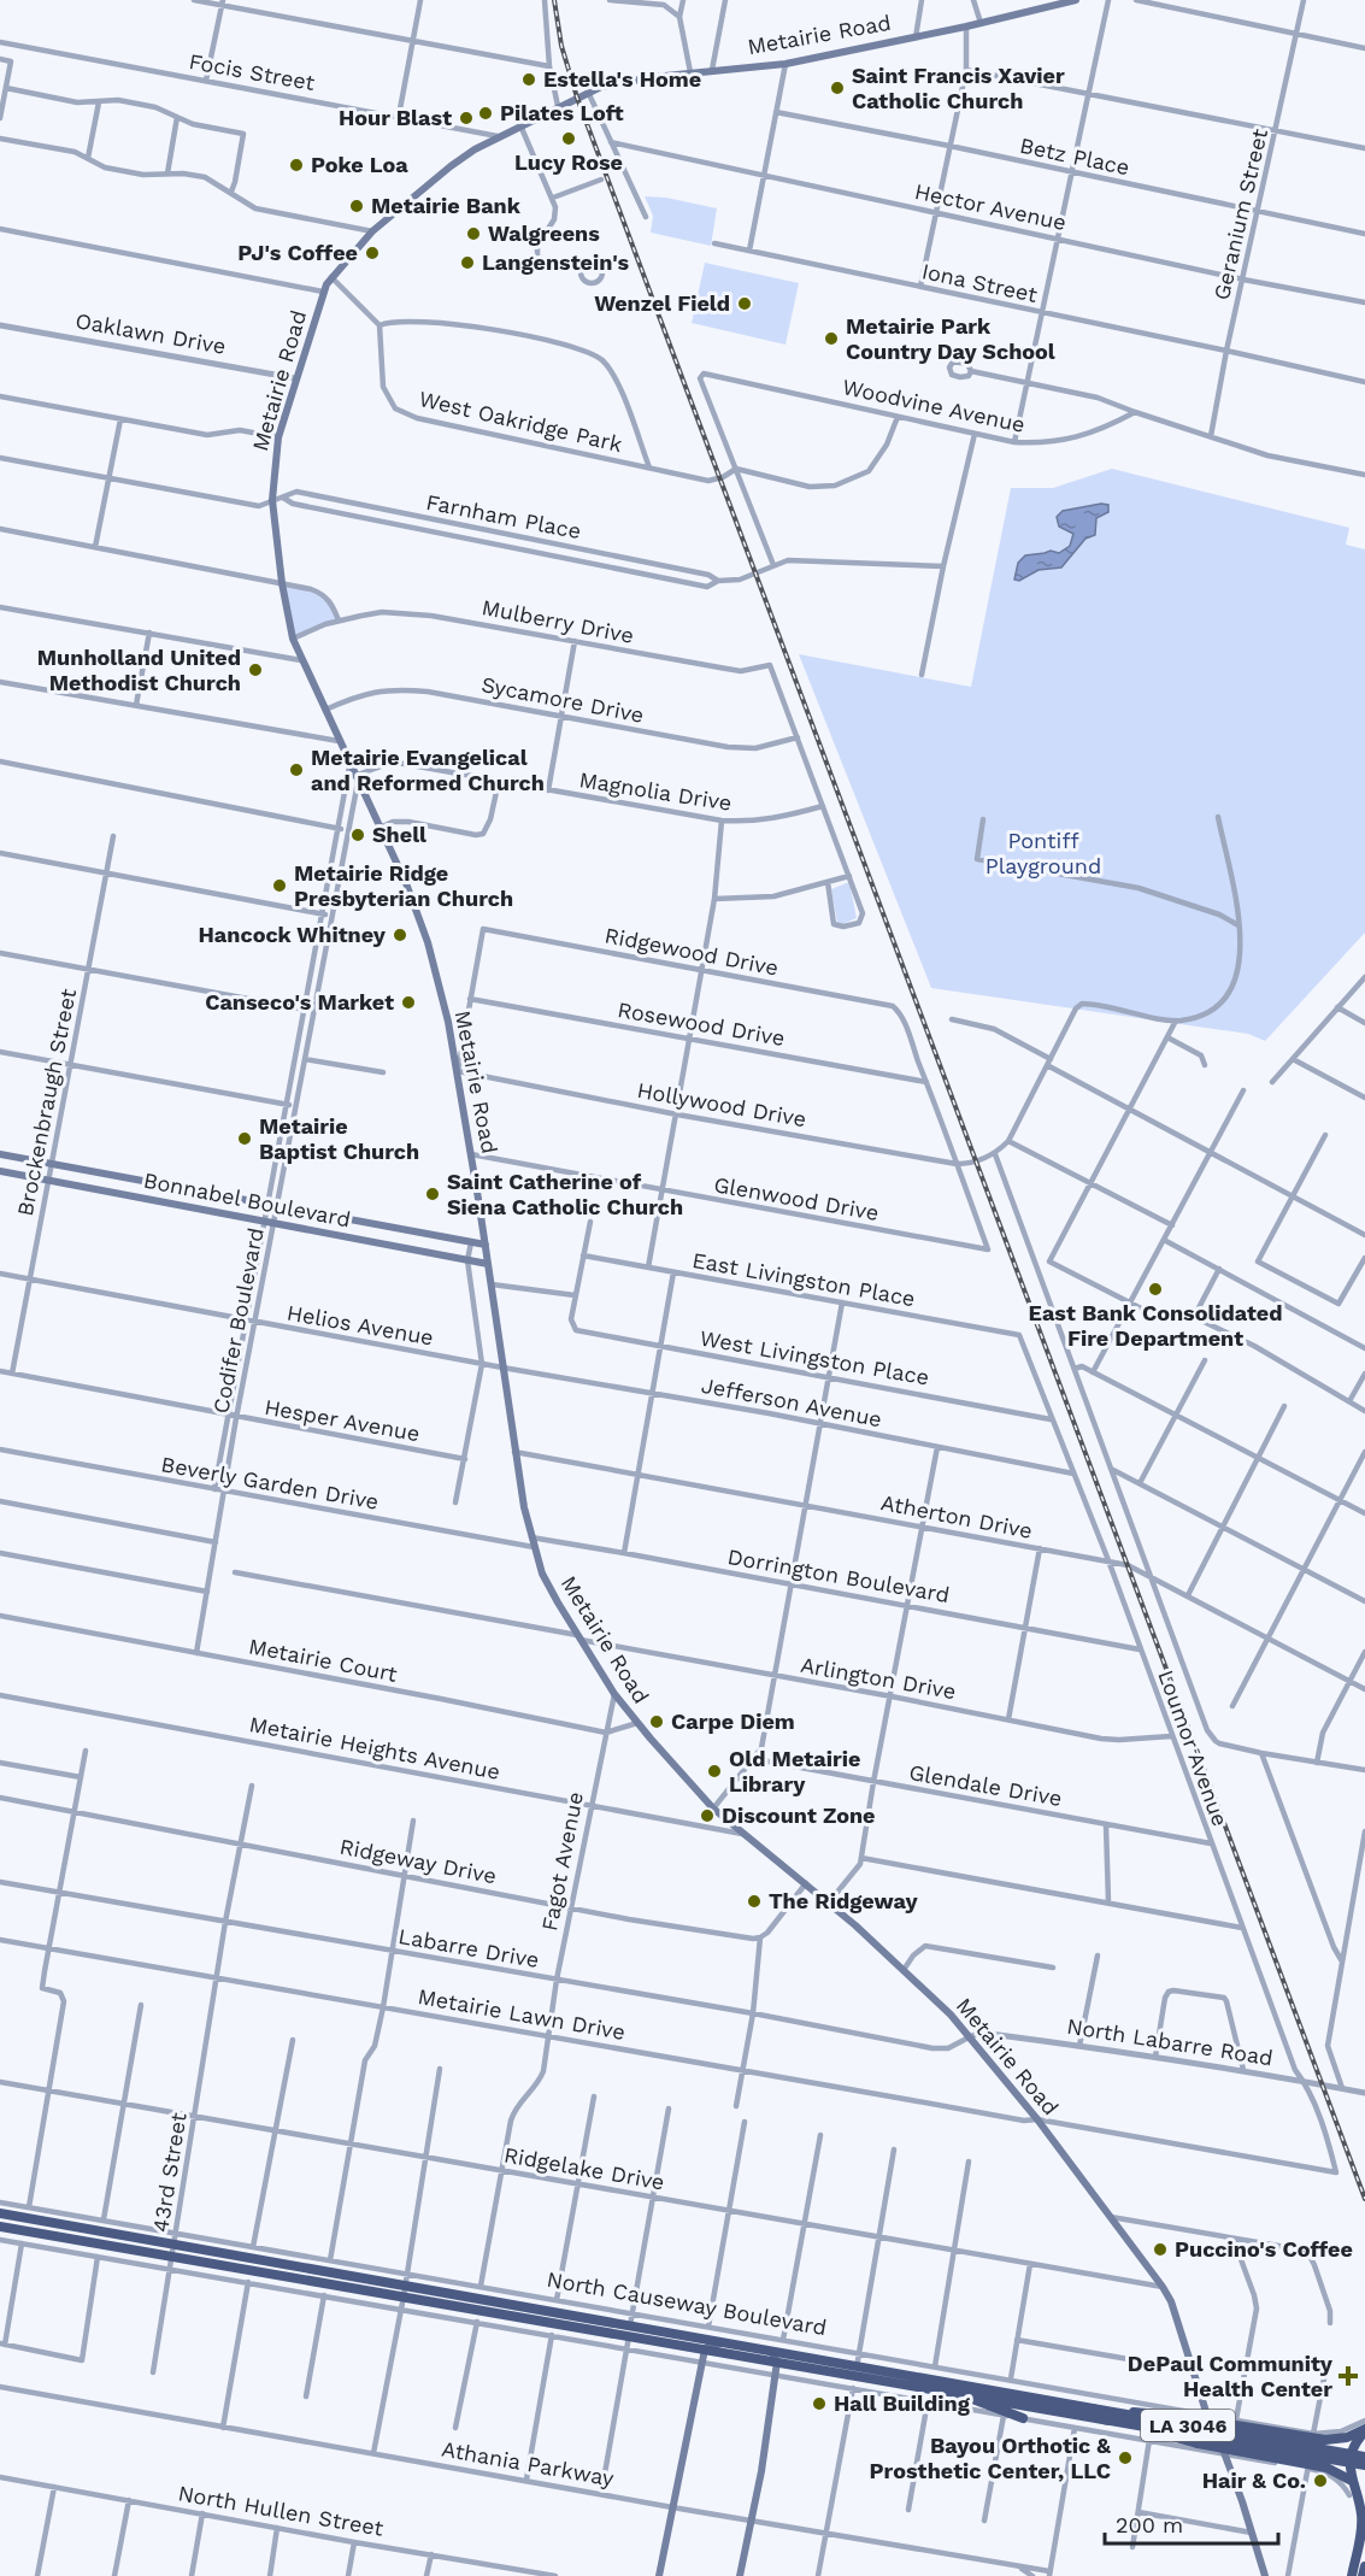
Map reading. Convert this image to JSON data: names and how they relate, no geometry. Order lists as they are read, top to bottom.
{
  "streets": {
    "highway": ["North Causeway Boulevard", "LA 3046"],
    "main road": ["Metairie Road", "Bonnabel Boulevard"],
    "street": [
      "Focis Street",
      "Betz Place",
      "Hector Avenue",
      "Geranium Street",
      "Iona Street",
      "Oaklawn Drive",
      "Woodvine Avenue",
      "West Oakridge Park",
      "Farnham Place",
      "Mulberry Drive",
      "Sycamore Drive",
      "Magnolia Drive",
      "Ridgewood Drive",
      "Rosewood Drive",
      "Brockenbraugh Street",
      "Hollywood Drive",
      "Glenwood Drive",
      "East Livingston Place",
      "Codifer Boulevard",
      "Helios Avenue",
      "West Livingston Place",
      "Jefferson Avenue",
      "Hesper Avenue",
      "Beverly Garden Drive",
      "Atherton Drive",
      "Dorrington Boulevard",
      "Metairie Court",
      "Arlington Drive",
      "Metairie Heights Avenue",
      "Loumor Avenue",
      "Glendale Drive",
      "Ridgeway Drive",
      "Fagot Avenue",
      "Labarre Drive",
      "Metairie Lawn Drive",
      "North Labarre Road",
      "Ridgelake Drive",
      "43rd Street",
      "Athania Parkway",
      "North Hullen Street"
    ]
  },
  "crossings": [
    ["Metairie Road", "Focis Street"],
    ["Metairie Road", "Oaklawn Drive"],
    ["Metairie Road", "Farnham Place"],
    ["Metairie Road", "Mulberry Drive"],
    ["Metairie Road", "Sycamore Drive"],
    ["Metairie Road", "Magnolia Drive"],
    ["Metairie Road", "Hollywood Drive"],
    ["Metairie Road", "Glenwood Drive"],
    ["Metairie Road", "Bonnabel Boulevard"],
    ["Metairie Road", "Codifer Boulevard"],
    ["Metairie Road", "Helios Avenue"],
    ["Metairie Road", "Jefferson Avenue"],
    ["Metairie Road", "Beverly Garden Drive"],
    ["Metairie Road", "Atherton Drive"],
    ["Metairie Road", "Dorrington Boulevard"],
    ["Metairie Road", "Metairie Court"],
    ["Metairie Road", "Arlington Drive"],
    ["Metairie Road", "Metairie Heights Avenue"],
    ["Metairie Road", "Fagot Avenue"],
    ["Metairie Road", "Labarre Drive"],
    ["Metairie Road", "Metairie Lawn Drive"],
    ["Metairie Road", "North Labarre Road"],
    ["Metairie Road", "Ridgelake Drive"],
    ["Metairie Road", "North Causeway Boulevard"],
    ["Betz Place", "Geranium Street"],
    ["Hector Avenue", "Geranium Street"],
    ["Geranium Street", "Iona Street"],
    ["Woodvine Avenue", "West Oakridge Park"],
    ["Mulberry Drive", "Sycamore Drive"],
    ["Magnolia Drive", "Codifer Boulevard"],
    ["Ridgewood Drive", "Rosewood Drive"],
    ["Brockenbraugh Street", "Bonnabel Boulevard"],
    ["Brockenbraugh Street", "Helios Avenue"],
    ["Brockenbraugh Street", "Hesper Avenue"],
    ["Hollywood Drive", "Glenwood Drive"],
    ["Hollywood Drive", "Loumor Avenue"],
    ["Bonnabel Boulevard", "Codifer Boulevard"],
    ["East Livingston Place", "Loumor Avenue"],
    ["Codifer Boulevard", "Helios Avenue"],
    ["Codifer Boulevard", "Hesper Avenue"],
    ["Codifer Boulevard", "Beverly Garden Drive"],
    ["Codifer Boulevard", "Metairie Court"],
    ["Helios Avenue", "Jefferson Avenue"],
    ["West Livingston Place", "Loumor Avenue"],
    ["Jefferson Avenue", "Loumor Avenue"],
    ["Atherton Drive", "Loumor Avenue"],
    ["Dorrington Boulevard", "Loumor Avenue"],
    ["Metairie Court", "Fagot Avenue"],
    ["Arlington Drive", "Loumor Avenue"],
    ["Metairie Heights Avenue", "Fagot Avenue"],
    ["Loumor Avenue", "Glendale Drive"],
    ["Loumor Avenue", "Metairie Lawn Drive"],
    ["Loumor Avenue", "North Labarre Road"],
    ["Ridgeway Drive", "Fagot Avenue"],
    ["Ridgeway Drive", "43rd Street"],
    ["Fagot Avenue", "Labarre Drive"],
    ["Fagot Avenue", "Metairie Lawn Drive"],
    ["Fagot Avenue", "Ridgelake Drive"],
    ["Labarre Drive", "North Labarre Road"],
    ["Labarre Drive", "43rd Street"],
    ["Metairie Lawn Drive", "43rd Street"],
    ["Ridgelake Drive", "43rd Street"],
    ["43rd Street", "North Causeway Boulevard"]
  ],
  "parks": ["Pontiff Playground"],
  "places": {
    "other": [
      "Estella's Home",
      "Saint Francis Xavier Catholic Church",
      "Pilates Loft",
      "Hour Blast",
      "Lucy Rose",
      "Poke Loa",
      "Metairie Bank",
      "Walgreens",
      "PJ's Coffee",
      "Langenstein's",
      "Wenzel Field",
      "Metairie Park Country Day School",
      "Munholland United Methodist Church",
      "Metairie Evangelical and Reformed Church",
      "Shell",
      "Metairie Ridge Presbyterian Church",
      "Hancock Whitney",
      "Canseco's Market",
      "Metairie Baptist Church",
      "Saint Catherine of Siena Catholic Church",
      "East Bank Consolidated Fire Department",
      "Carpe Diem",
      "Old Metairie Library",
      "Discount Zone",
      "The Ridgeway",
      "Puccino's Coffee",
      "Hall Building",
      "Bayou Orthotic & Prosthetic Center, LLC",
      "Hair & Co."
    ],
    "health": ["DePaul Community Health Center"]
  },
  "scale_bar": "200 m"
}
